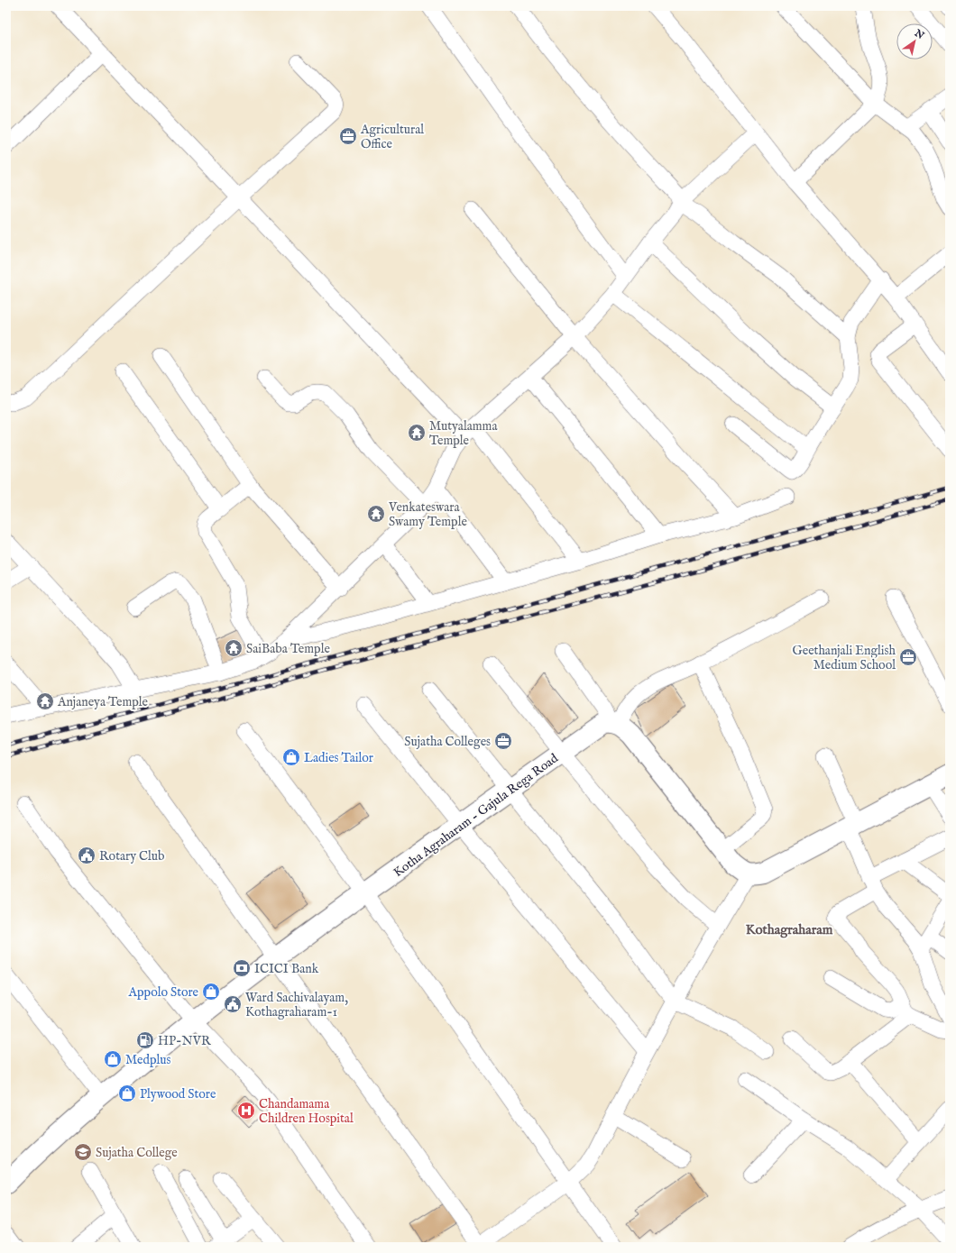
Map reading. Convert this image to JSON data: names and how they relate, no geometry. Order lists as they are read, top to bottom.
{
  "streets": {
    "main road": ["Kotha Agraharam - Gajula Rega Road"]
  },
  "districts": ["Kothagraharam"],
  "places": {
    "office": ["Agricultural Office", "Geethanjali English Medium School", "Sujatha Colleges"],
    "temple": [
      "Mutyalamma Temple",
      "Venkateswara Swamy Temple",
      "SaiBaba Temple",
      "Anjaneya Temple"
    ],
    "shop": [
      "Ladies Tailor",
      "Appolo Store",
      "Medplus",
      "Plywood Store"
    ],
    "public building": ["Rotary Club", "Ward Sachivalayam, Kothagraharam-1"],
    "bank": ["ICICI Bank"],
    "fuel station": ["HP-NVR"],
    "hospital": ["Chandamama Children Hospital"],
    "school or university": ["Sujatha College"]
  },
  "north": "top right"
}
